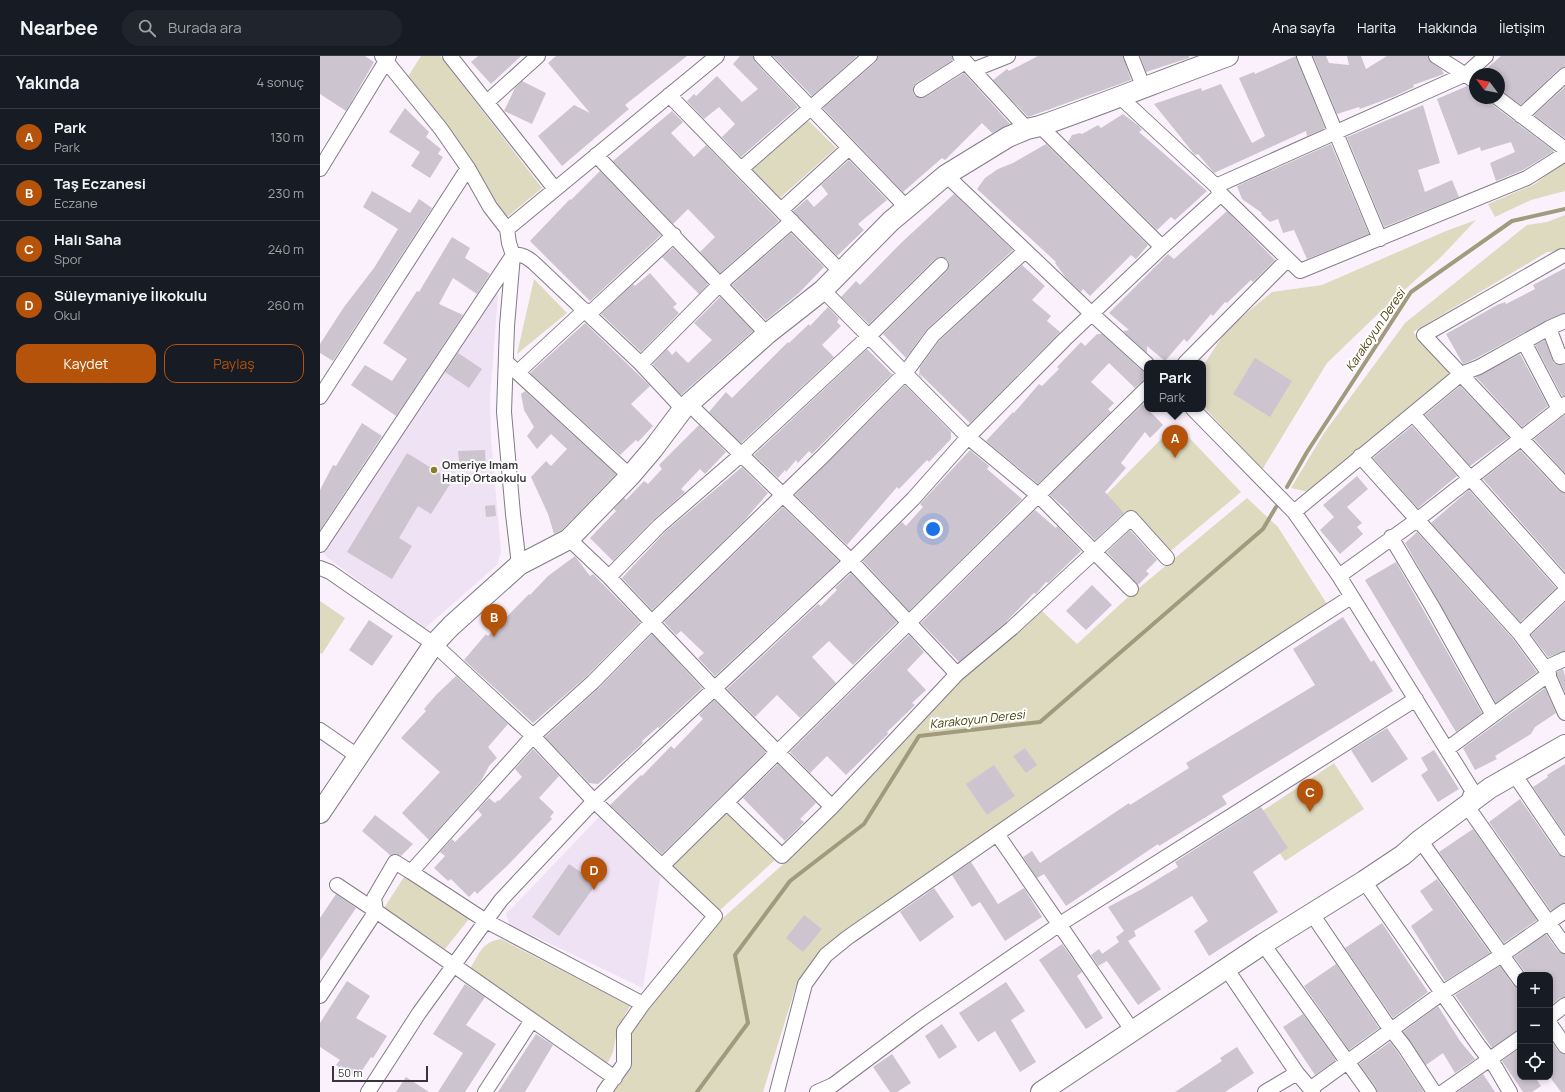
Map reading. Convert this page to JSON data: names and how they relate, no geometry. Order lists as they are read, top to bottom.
{
  "water": ["Karakoyun Deresi"],
  "places": ["Omeriye Imam Hatip Ortaokulu"],
  "scale_bar": "50 m",
  "north": "top left",
  "page": {
    "header": "Nearbee",
    "search": "Burada ara",
    "nav": [
      "Ana sayfa",
      "Harita",
      "Hakkında",
      "İletişim"
    ],
    "heading": ["Yakında", "4 sonuç"],
    "list": [
      {
        "mark": "A",
        "name": "Park",
        "note": "Park",
        "value": "130 m"
      },
      {
        "mark": "B",
        "name": "Taş Eczanesi",
        "note": "Eczane",
        "value": "230 m"
      },
      {
        "mark": "C",
        "name": "Halı Saha",
        "note": "Spor",
        "value": "240 m"
      },
      {
        "mark": "D",
        "name": "Süleymaniye İlkokulu",
        "note": "Okul",
        "value": "260 m"
      }
    ],
    "buttons": ["Kaydet", "Paylaş"],
    "popup": ["Park", "Park"],
    "pins": [
      "A",
      "B",
      "C",
      "D"
    ],
    "map_buttons": ["+", "−"],
    "scale": "50 m"
  }
}
